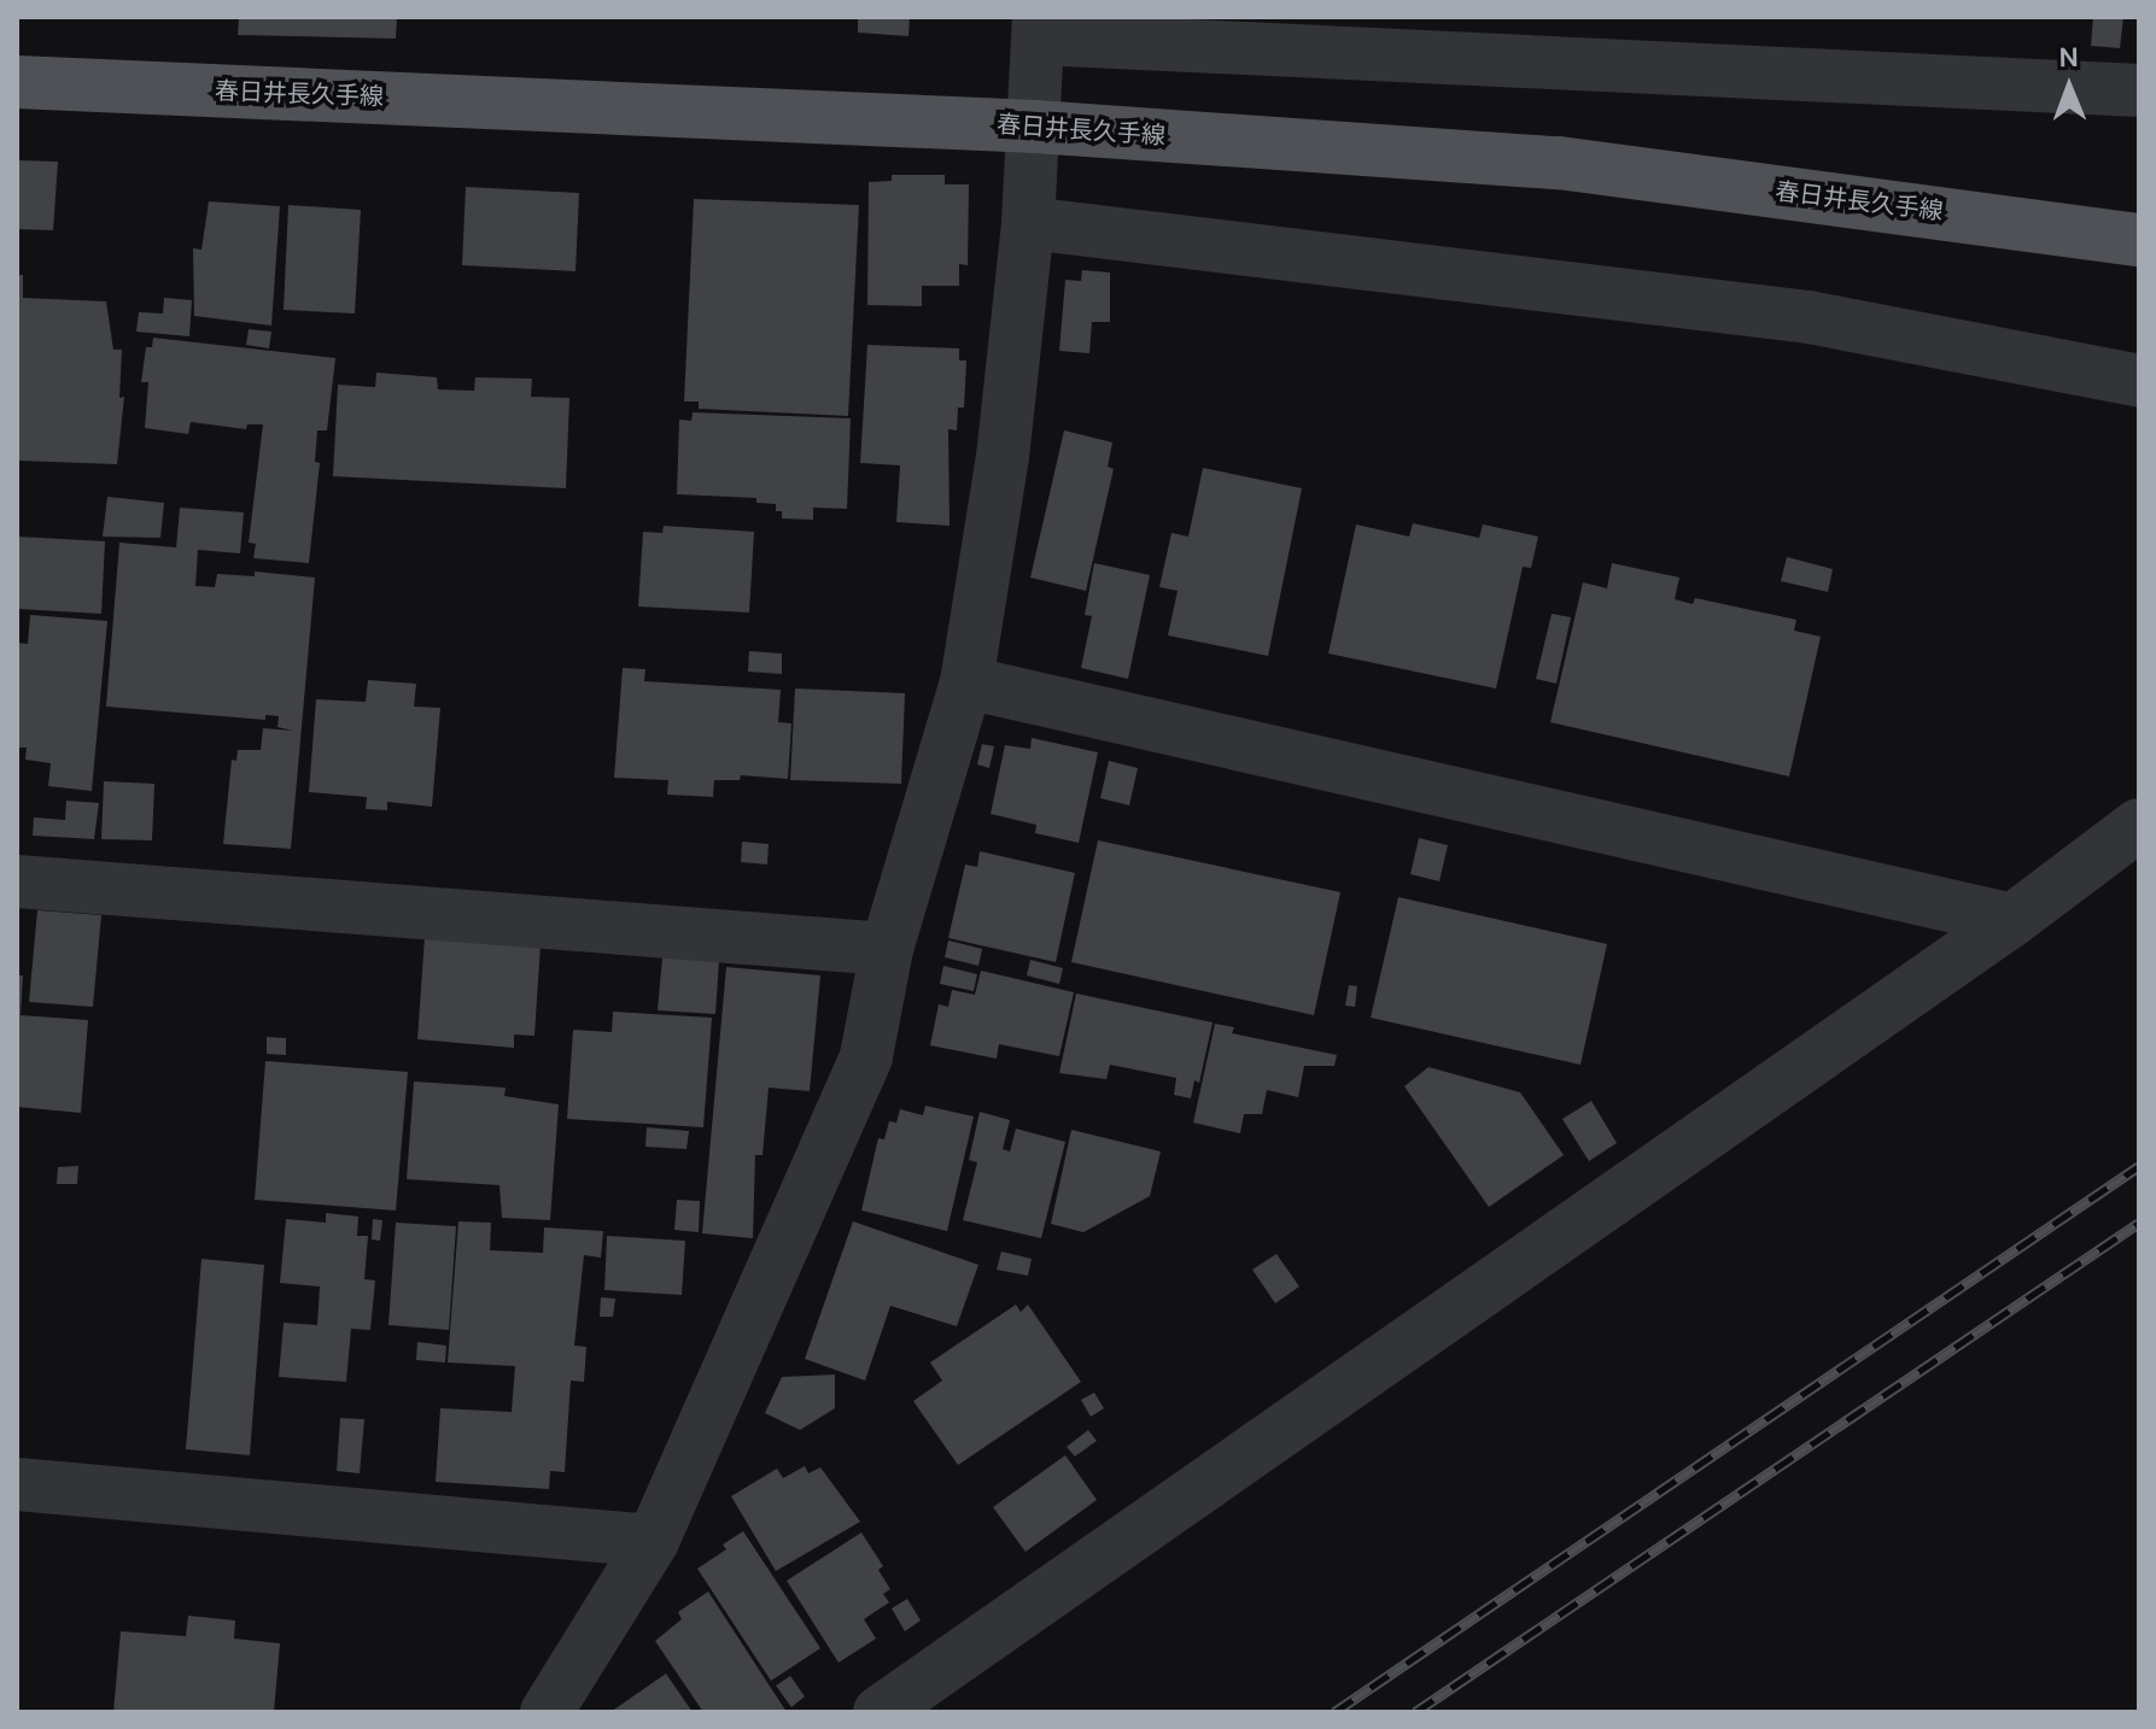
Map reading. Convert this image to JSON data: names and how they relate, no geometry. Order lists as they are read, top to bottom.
{
  "streets": {
    "main road": ["春日井長久手線"]
  },
  "north": "top"
}
